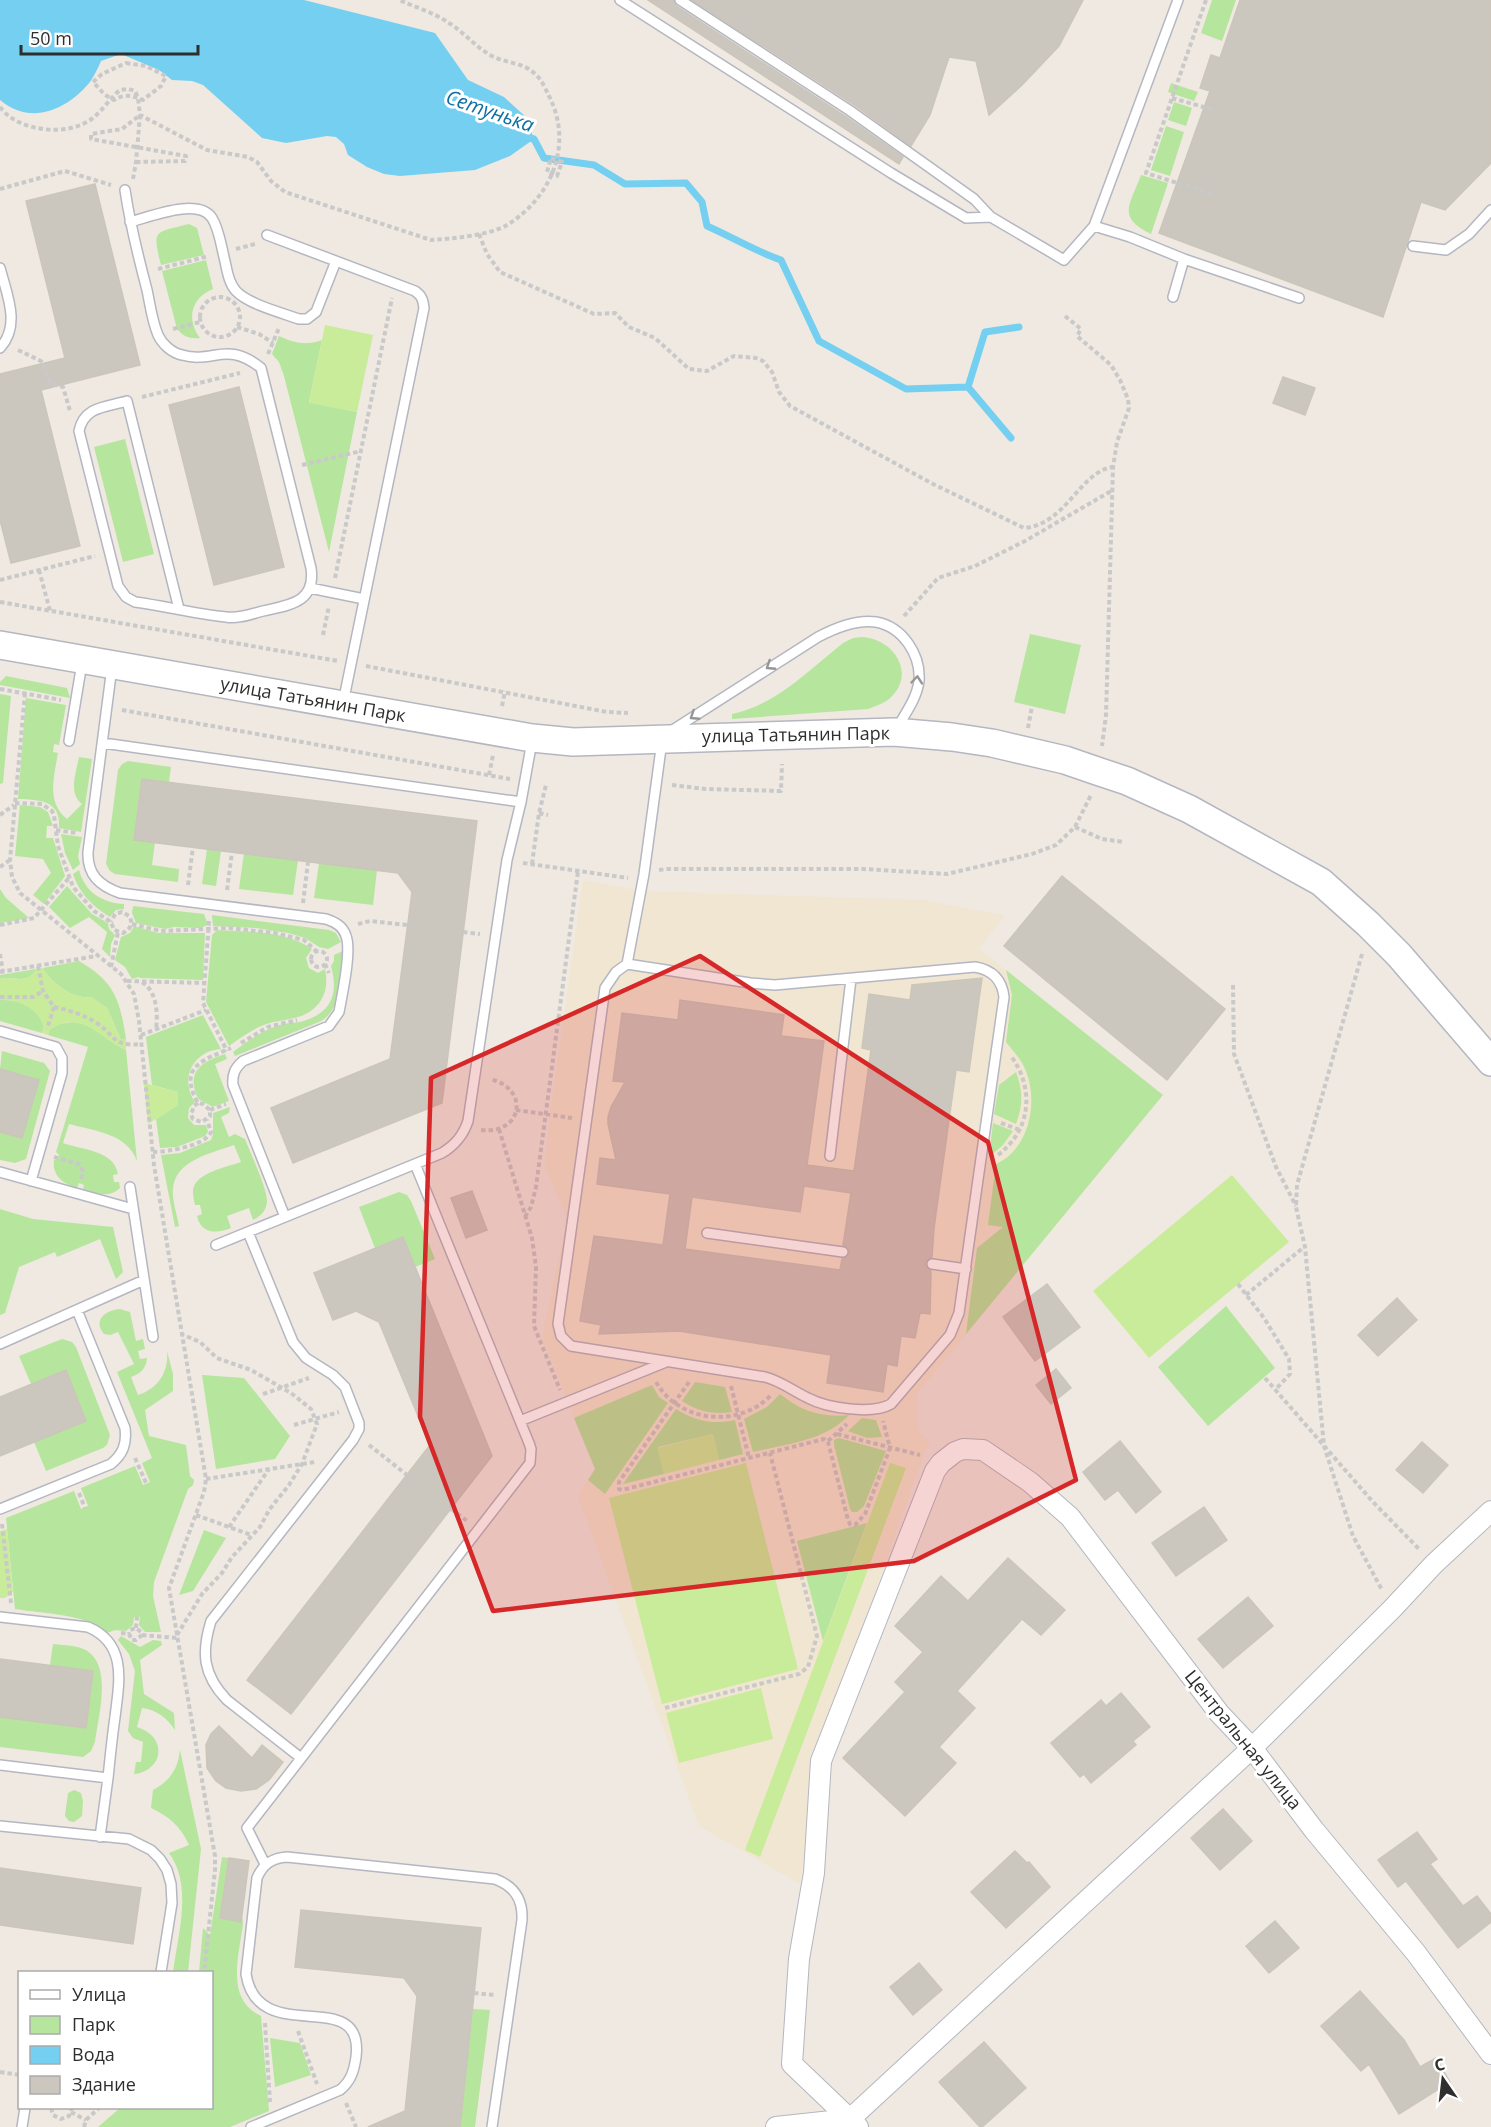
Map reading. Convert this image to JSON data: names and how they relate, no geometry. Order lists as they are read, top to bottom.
{
  "streets": {
    "street": ["улица Татьянин Парк", "Центральная улица"]
  },
  "water": ["Сетунька"],
  "legend": [
    "Улица",
    "Парк",
    "Вода",
    "Здание"
  ],
  "scale_bar": "50 m",
  "north": "top"
}
